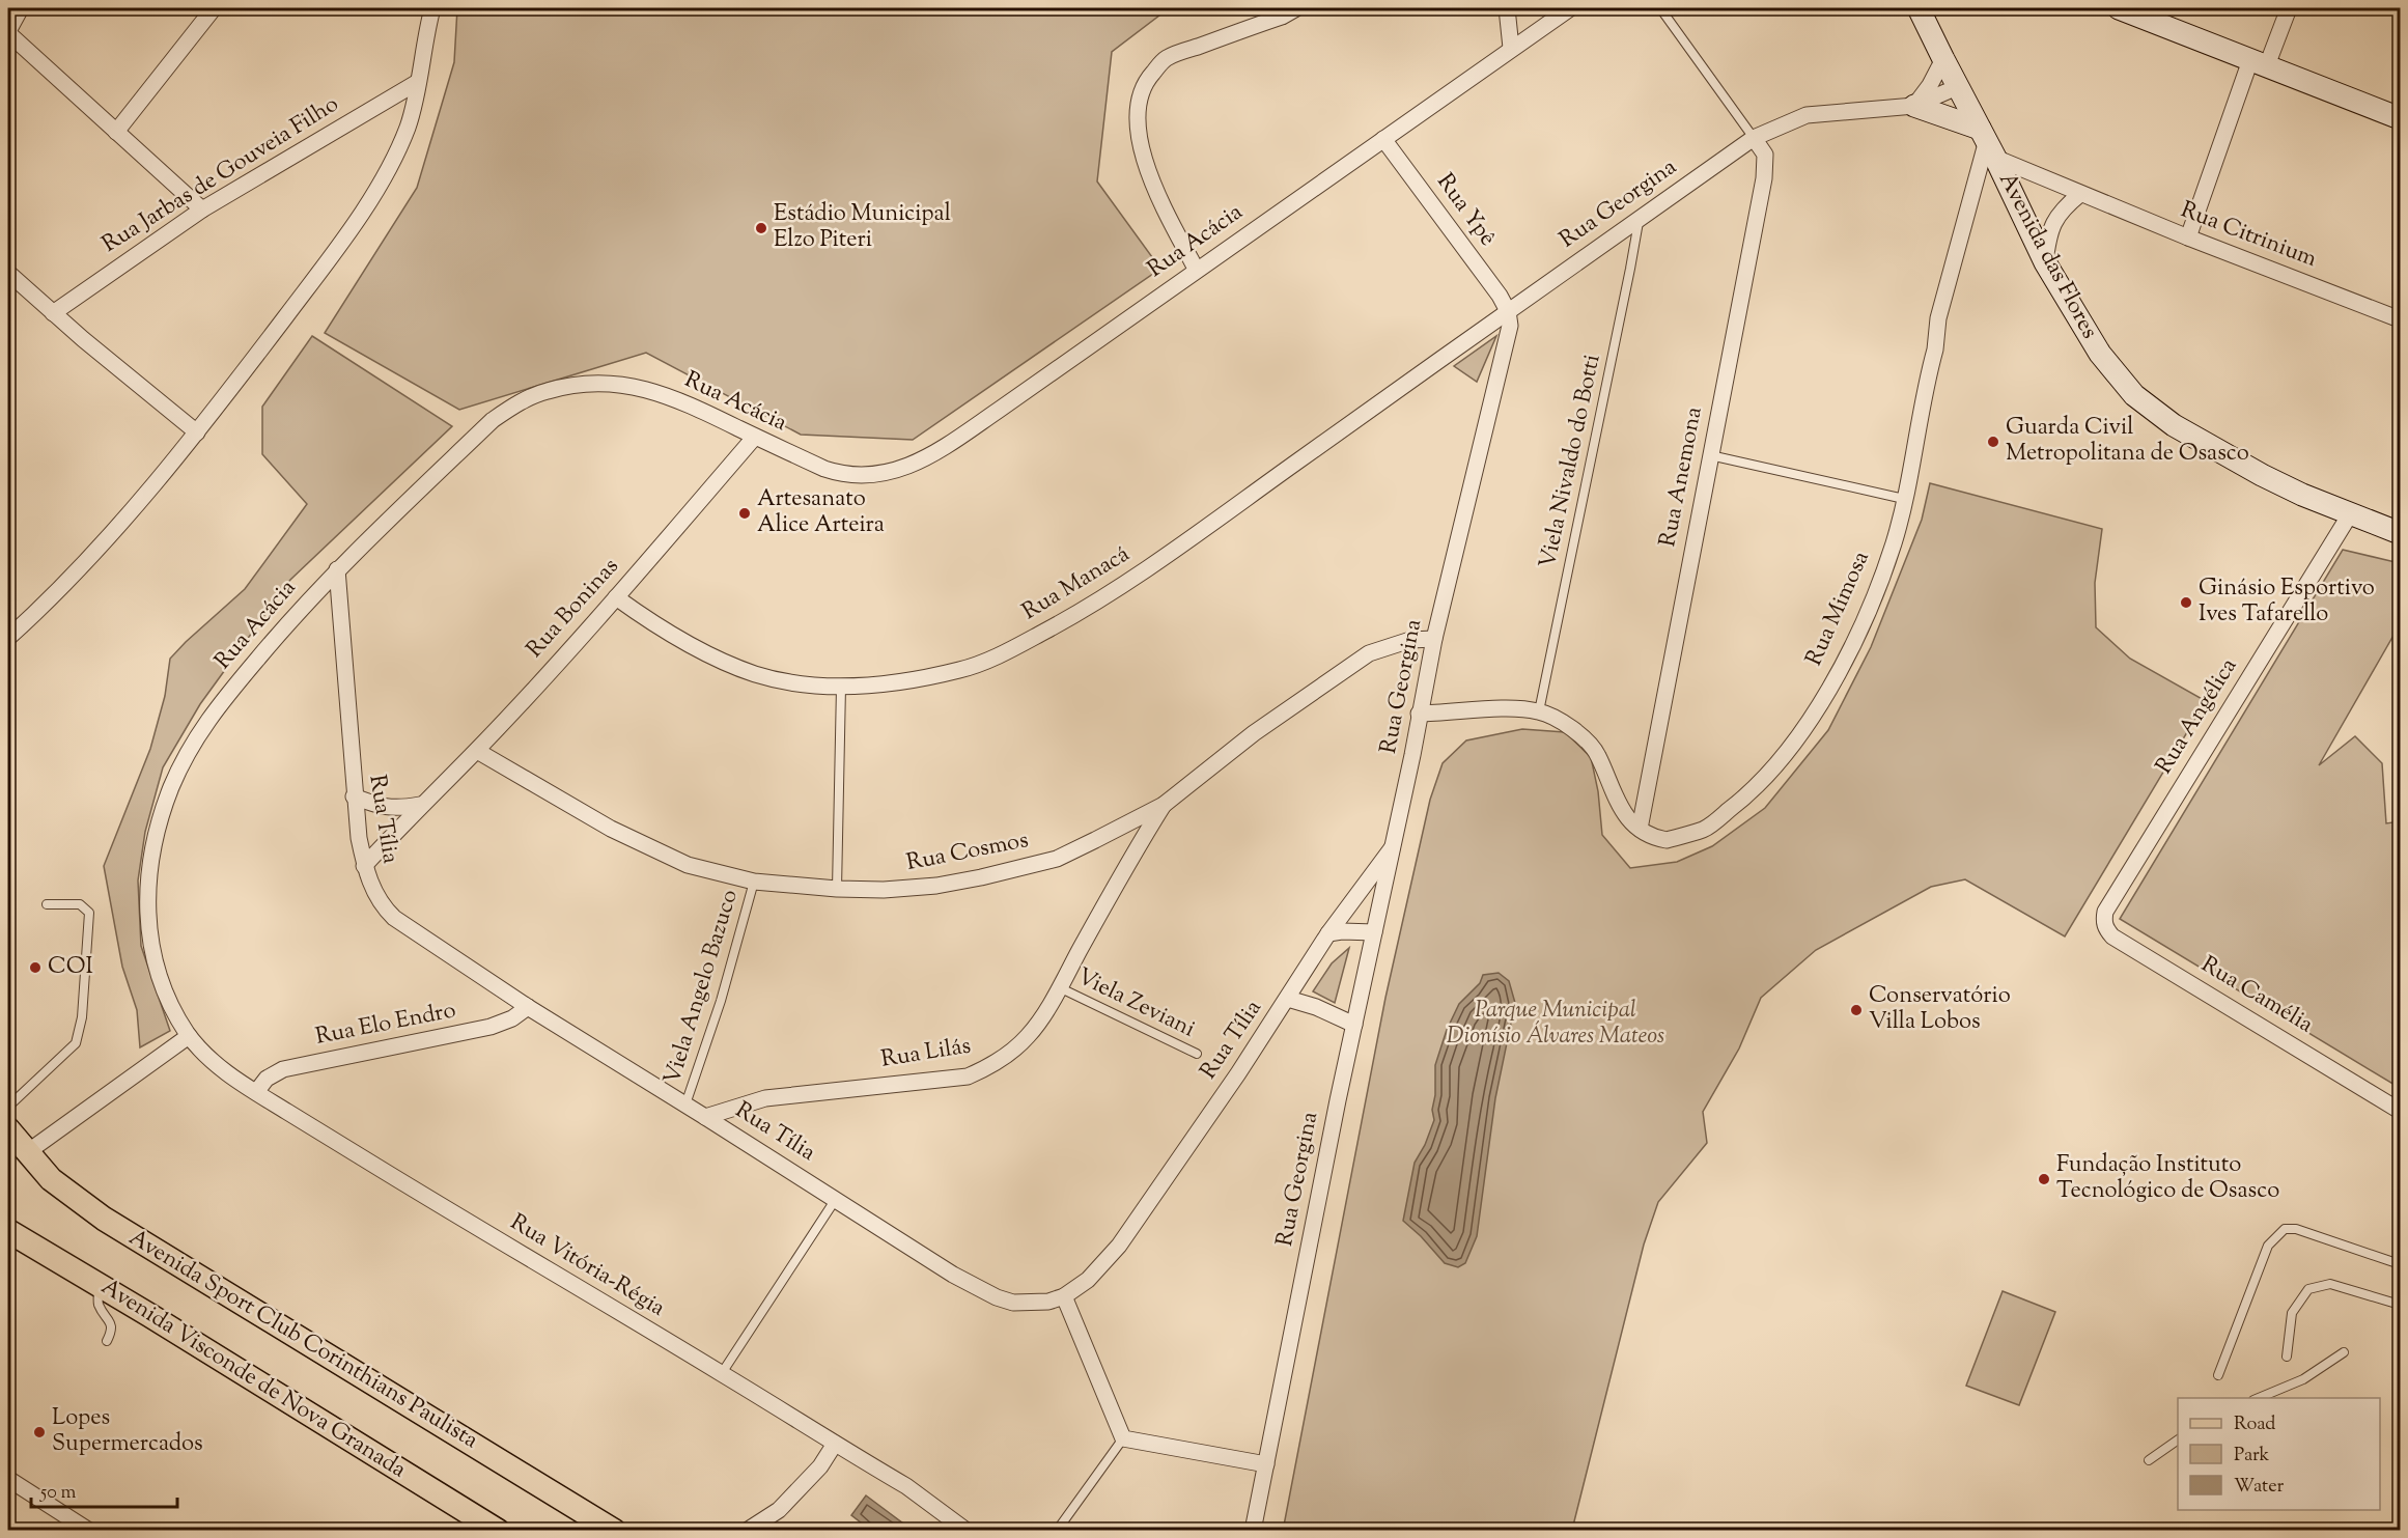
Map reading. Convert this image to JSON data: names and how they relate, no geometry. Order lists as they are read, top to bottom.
{
  "streets": {
    "main road": ["Avenida das Flores", "Avenida Sport Club Corinthians Paulista", "Avenida Visconde de Nova Granada"],
    "street": [
      "Rua Jarbas de Gouveia Filho",
      "Rua Georgina",
      "Rua Ypê",
      "Rua Citrinium",
      "Rua Acácia",
      "Rua Anemona",
      "Rua Manacá",
      "Rua Boninas",
      "Rua Mimosa",
      "Rua Angélica",
      "Rua Tília",
      "Rua Cosmos",
      "Rua Camélia",
      "Rua Elo Endro",
      "Rua Lilás",
      "Rua Vitória-Régia"
    ],
    "lane": ["Viela Nivaldo do Botti", "Viela Angelo Bazuco", "Viela Zeviani"]
  },
  "crossings": [
    ["Rua Georgina", "Rua Ypê"],
    ["Rua Georgina", "Avenida das Flores"],
    ["Rua Georgina", "Viela Nivaldo do Botti"],
    ["Rua Georgina", "Rua Anemona"],
    ["Rua Georgina", "Rua Manacá"],
    ["Rua Georgina", "Rua Tília"],
    ["Rua Georgina", "Rua Cosmos"],
    ["Rua Ypê", "Rua Acácia"],
    ["Rua Ypê", "Rua Manacá"],
    ["Rua Citrinium", "Avenida das Flores"],
    ["Rua Citrinium", "Rua Mimosa"],
    ["Rua Acácia", "Rua Boninas"],
    ["Rua Acácia", "Rua Tília"],
    ["Rua Acácia", "Rua Vitória-Régia"],
    ["Avenida das Flores", "Rua Mimosa"],
    ["Avenida das Flores", "Rua Angélica"],
    ["Viela Nivaldo do Botti", "Rua Mimosa"],
    ["Rua Anemona", "Rua Mimosa"],
    ["Rua Manacá", "Rua Boninas"],
    ["Rua Boninas", "Rua Tília"],
    ["Rua Boninas", "Rua Cosmos"],
    ["Rua Angélica", "Rua Camélia"],
    ["Rua Tília", "Viela Angelo Bazuco"],
    ["Rua Tília", "Rua Elo Endro"],
    ["Rua Tília", "Rua Lilás"],
    ["Rua Cosmos", "Viela Angelo Bazuco"],
    ["Rua Cosmos", "Rua Lilás"],
    ["Viela Zeviani", "Rua Lilás"],
    ["Rua Elo Endro", "Rua Vitória-Régia"]
  ],
  "parks": ["Parque Municipal Dionísio Álvares Mateos"],
  "places": [
    "Estádio Municipal Elzo Piteri",
    "Guarda Civil Metropolitana de Osasco",
    "Artesanato Alice Arteira",
    "Ginásio Esportivo Ives Tafarello",
    "COI",
    "Conservatório Villa Lobos",
    "Fundação Instituto Tecnológico de Osasco",
    "Lopes Supermercados"
  ],
  "legend": ["Road", "Park", "Water"],
  "scale_bar": "50 m"
}
